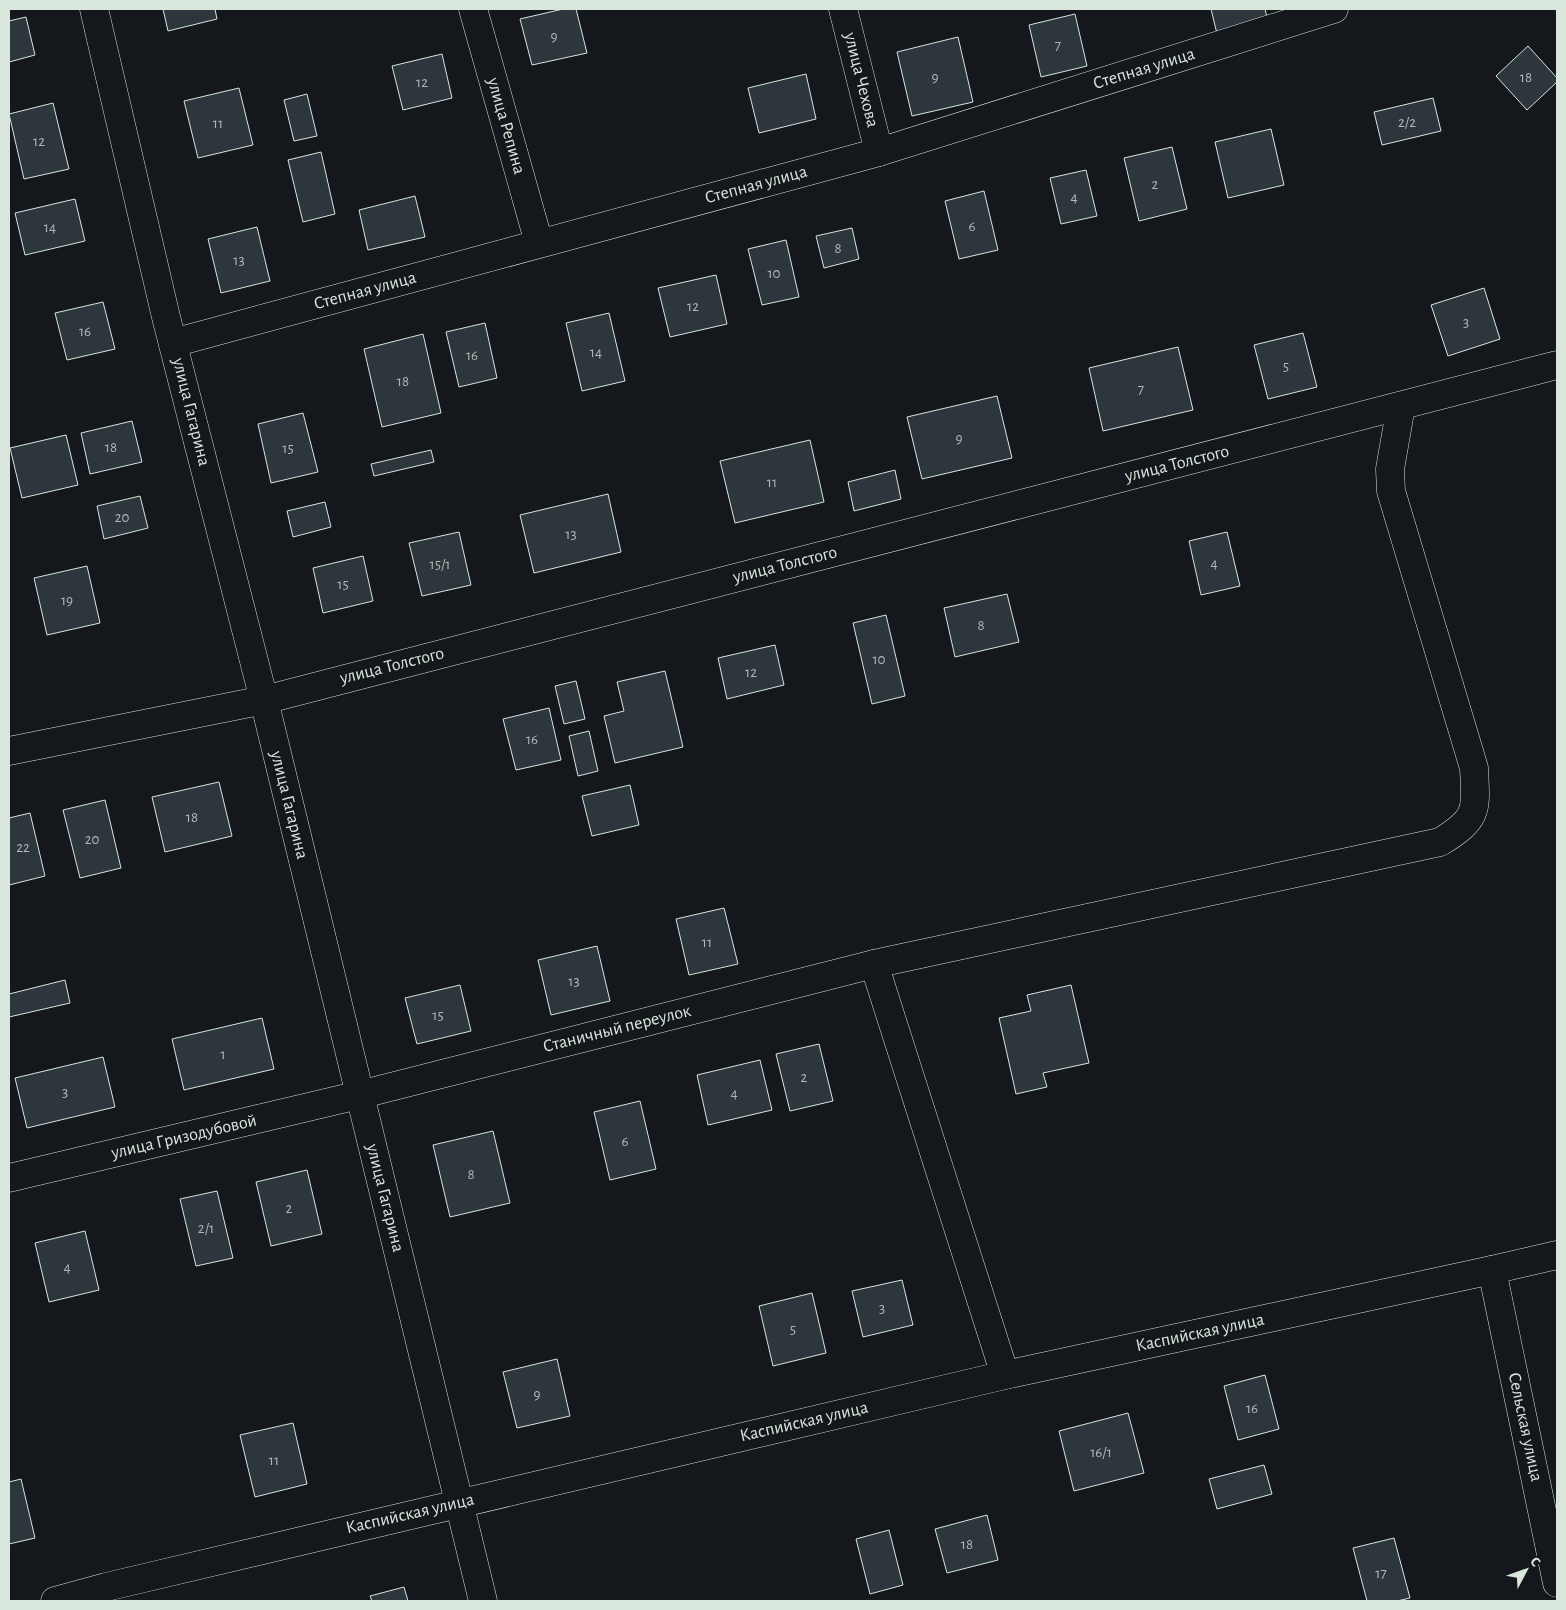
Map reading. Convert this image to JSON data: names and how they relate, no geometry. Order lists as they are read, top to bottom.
{
  "streets": {
    "street": [
      "Степная улица",
      "улица Чехова",
      "улица Репина",
      "улица Гагарина",
      "улица Толстого",
      "Станичный переулок",
      "улица Гризодубовой",
      "Каспийская улица",
      "Сельская улица"
    ]
  },
  "crossings": [
    ["Степная улица", "улица Чехова"],
    ["Степная улица", "улица Репина"],
    ["Степная улица", "улица Гагарина"],
    ["улица Гагарина", "улица Толстого"],
    ["улица Гагарина", "Станичный переулок"],
    ["улица Гагарина", "улица Гризодубовой"],
    ["улица Гагарина", "Каспийская улица"],
    ["улица Толстого", "Станичный переулок"],
    ["Станичный переулок", "улица Гризодубовой"],
    ["Каспийская улица", "Сельская улица"]
  ],
  "house_numbers": [
    "9",
    "7",
    "9",
    "18",
    "12",
    "2/2",
    "11",
    "12",
    "2",
    "4",
    "6",
    "14",
    "8",
    "13",
    "10",
    "12",
    "3",
    "16",
    "14",
    "16",
    "5",
    "18",
    "7",
    "9",
    "18",
    "15",
    "11",
    "20",
    "13",
    "4",
    "15/1",
    "15",
    "19",
    "8",
    "10",
    "12",
    "16",
    "18",
    "20",
    "22",
    "11",
    "13",
    "15",
    "1",
    "2",
    "3",
    "4",
    "6",
    "8",
    "2",
    "2/1",
    "4",
    "3",
    "5",
    "9",
    "16",
    "16/1",
    "11",
    "18",
    "17"
  ],
  "north": "top right"
}
